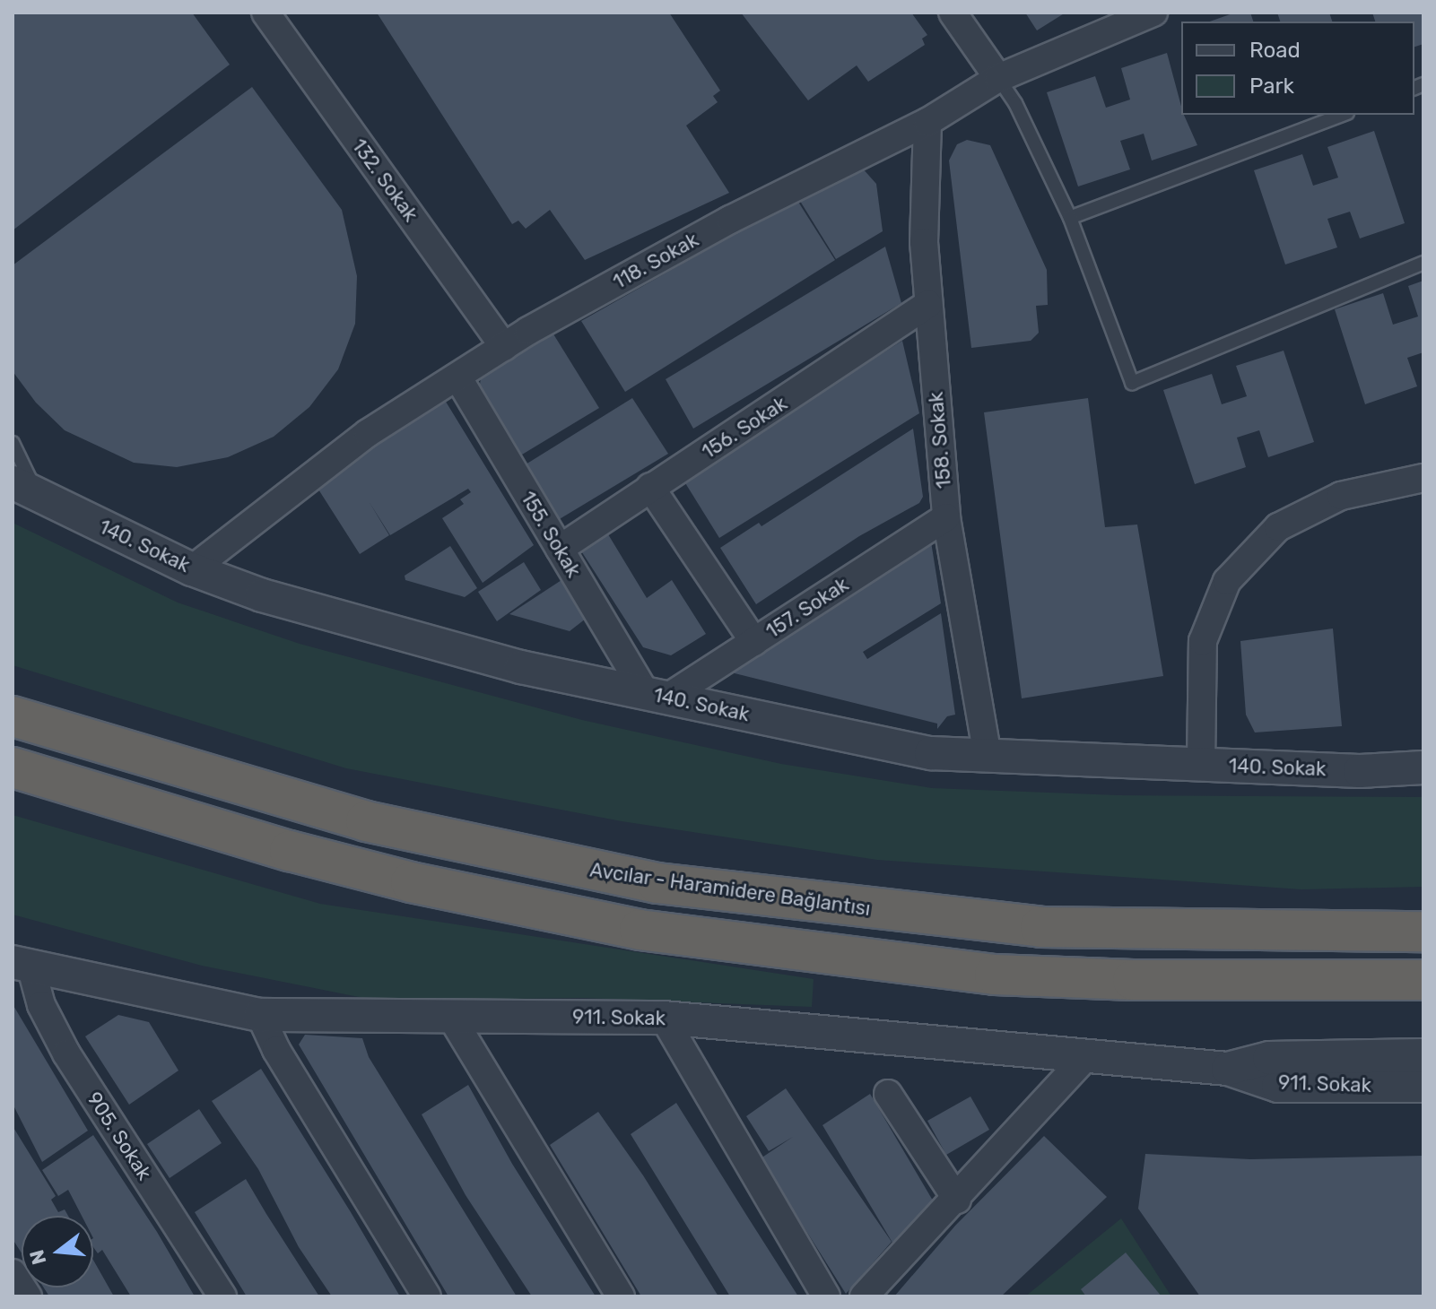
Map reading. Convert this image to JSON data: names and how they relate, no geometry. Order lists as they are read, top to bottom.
{
  "streets": {
    "highway": ["Avcılar - Haramidere Bağlantısı"],
    "street": [
      "132. Sokak",
      "118. Sokak",
      "156. Sokak",
      "158. Sokak",
      "155. Sokak",
      "140. Sokak",
      "157. Sokak",
      "911. Sokak",
      "905. Sokak"
    ]
  },
  "crossings": [
    ["132. Sokak", "118. Sokak"],
    ["118. Sokak", "158. Sokak"],
    ["118. Sokak", "155. Sokak"],
    ["118. Sokak", "140. Sokak"],
    ["156. Sokak", "158. Sokak"],
    ["156. Sokak", "155. Sokak"],
    ["158. Sokak", "140. Sokak"],
    ["158. Sokak", "157. Sokak"],
    ["155. Sokak", "140. Sokak"],
    ["155. Sokak", "157. Sokak"],
    ["140. Sokak", "157. Sokak"],
    ["911. Sokak", "905. Sokak"]
  ],
  "legend": ["Road", "Park"],
  "north": "left"
}
